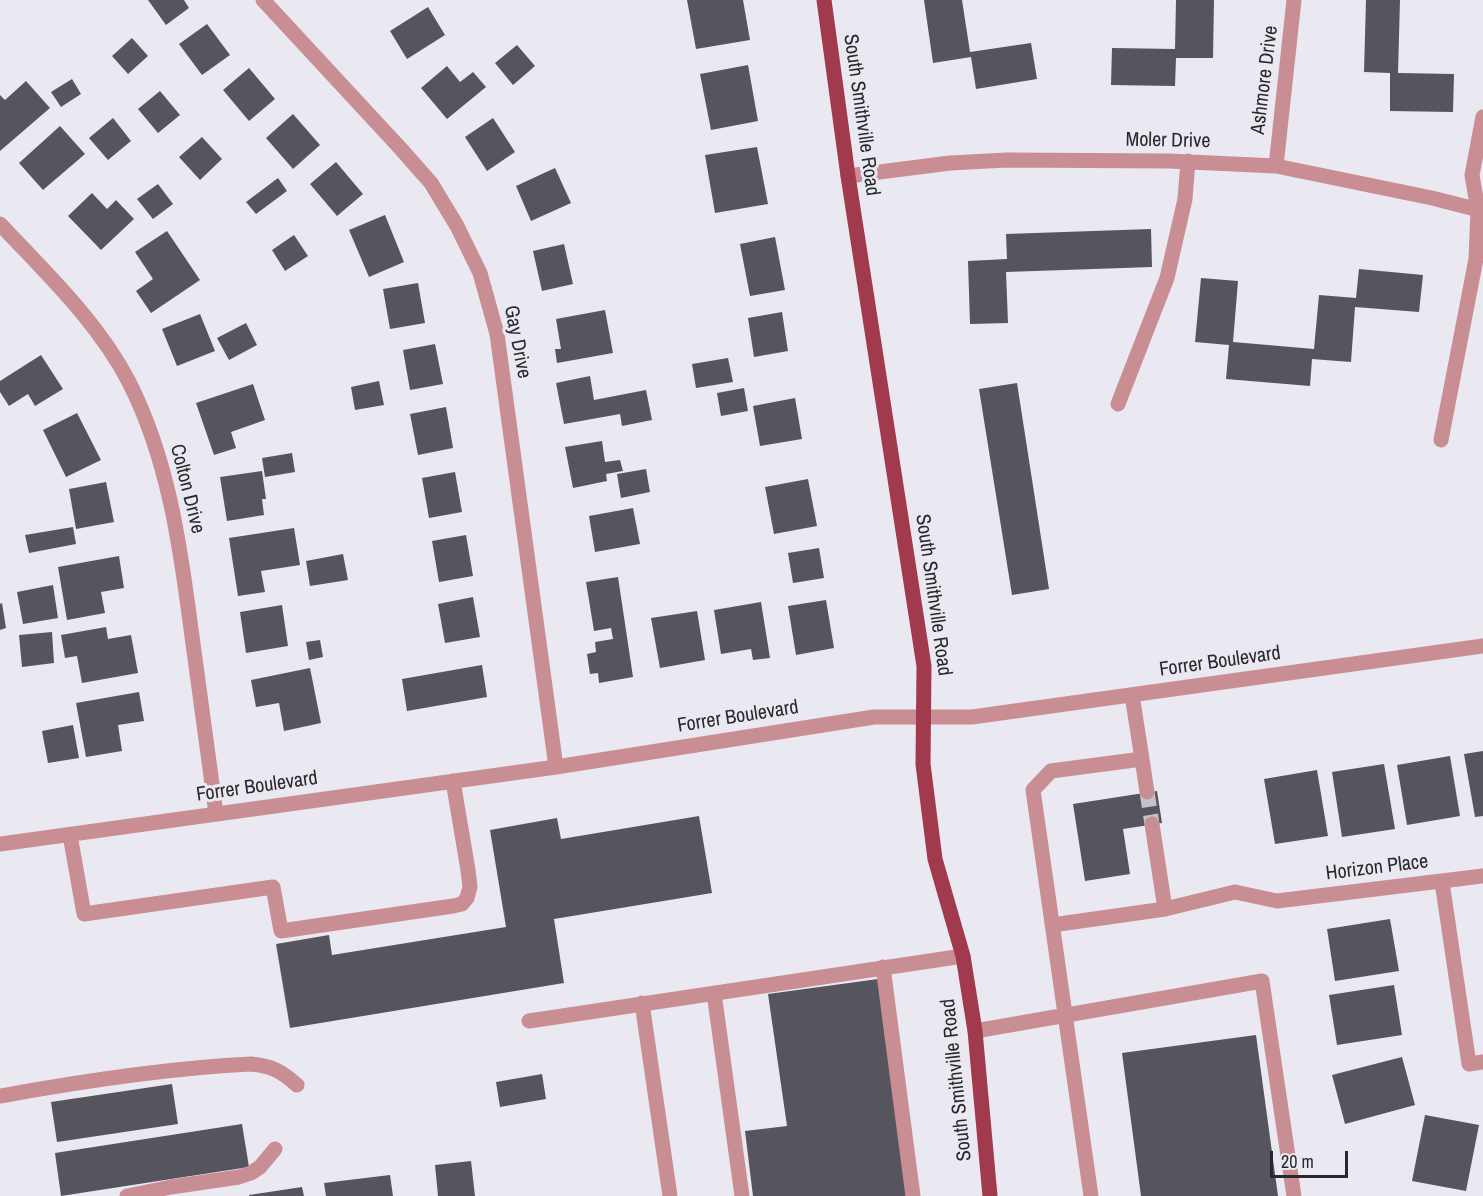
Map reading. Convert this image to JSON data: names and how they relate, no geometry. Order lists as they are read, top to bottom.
{
  "streets": {
    "main road": ["South Smithville Road"],
    "street": [
      "Ashmore Drive",
      "Moler Drive",
      "Gay Drive",
      "Colton Drive",
      "Forrer Boulevard",
      "Horizon Place"
    ]
  },
  "crossings": [
    ["Ashmore Drive", "Moler Drive"],
    ["South Smithville Road", "Moler Drive"],
    ["South Smithville Road", "Forrer Boulevard"],
    ["Gay Drive", "Forrer Boulevard"],
    ["Colton Drive", "Forrer Boulevard"]
  ],
  "scale_bar": "20 m"
}
